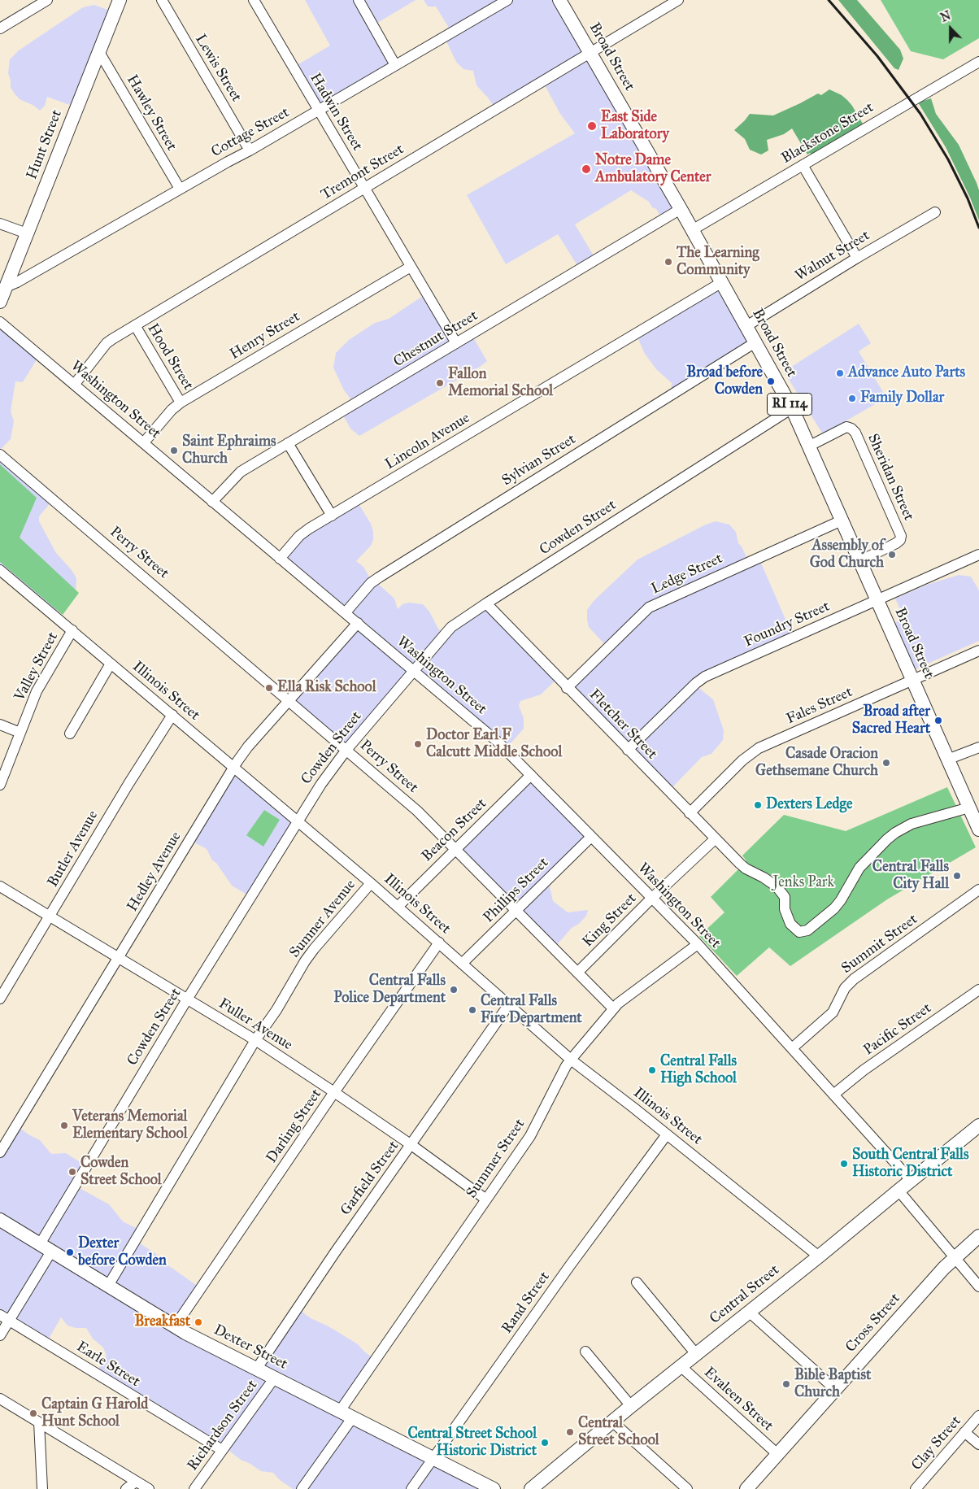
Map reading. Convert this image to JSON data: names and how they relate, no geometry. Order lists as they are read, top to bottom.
{
  "streets": {
    "main road": [
      "Broad Street",
      "Hunt Street",
      "RI 114",
      "Central Street",
      "Cross Street",
      "Dexter Street"
    ],
    "street": [
      "Lewis Street",
      "Hadwin Street",
      "Hawley Street",
      "Cottage Street",
      "Blackstone Street",
      "Tremont Street",
      "Walnut Street",
      "Henry Street",
      "Chestnut Street",
      "Hood Street",
      "Washington Street",
      "Lincoln Avenue",
      "Sylvian Street",
      "Sheridan Street",
      "Cowden Street",
      "Perry Street",
      "Ledge Street",
      "Foundry Street",
      "Valley Street",
      "Illinois Street",
      "Fales Street",
      "Fletcher Street",
      "Beacon Street",
      "Butler Avenue",
      "Hedley Avenue",
      "Phillips Street",
      "Sumner Avenue",
      "King Street",
      "Summit Street",
      "Fuller Avenue",
      "Pacific Street",
      "Darling Street",
      "Summer Street",
      "Garfield Street",
      "Rand Street",
      "Earle Street",
      "Evaleen Street",
      "Richardson Street",
      "Clay Street"
    ]
  },
  "crossings": [
    ["Broad Street", "Blackstone Street"],
    ["Broad Street", "Tremont Street"],
    ["Broad Street", "Walnut Street"],
    ["Broad Street", "Chestnut Street"],
    ["Broad Street", "Lincoln Avenue"],
    ["Broad Street", "Sylvian Street"],
    ["Broad Street", "Sheridan Street"],
    ["Broad Street", "Cowden Street"],
    ["Broad Street", "Ledge Street"],
    ["Broad Street", "Foundry Street"],
    ["Broad Street", "Fales Street"],
    ["Broad Street", "Fletcher Street"],
    ["Lewis Street", "Cottage Street"],
    ["Hadwin Street", "Cottage Street"],
    ["Hadwin Street", "Tremont Street"],
    ["Hadwin Street", "Henry Street"],
    ["Hadwin Street", "Chestnut Street"],
    ["Hawley Street", "Cottage Street"],
    ["Hawley Street", "Hunt Street"],
    ["Cottage Street", "Hunt Street"],
    ["Tremont Street", "Hood Street"],
    ["Tremont Street", "Washington Street"],
    ["Henry Street", "Hood Street"],
    ["Henry Street", "Washington Street"],
    ["Chestnut Street", "Washington Street"],
    ["Washington Street", "Lincoln Avenue"],
    ["Washington Street", "Sylvian Street"],
    ["Washington Street", "Cowden Street"],
    ["Washington Street", "Beacon Street"],
    ["Washington Street", "Hedley Avenue"],
    ["Washington Street", "Phillips Street"],
    ["Washington Street", "King Street"],
    ["Washington Street", "Summit Street"],
    ["Washington Street", "Pacific Street"],
    ["Washington Street", "Summer Street"],
    ["Washington Street", "Central Street"],
    ["Cowden Street", "Perry Street"],
    ["Cowden Street", "Illinois Street"],
    ["Cowden Street", "Fletcher Street"],
    ["Cowden Street", "Fuller Avenue"],
    ["Cowden Street", "Dexter Street"],
    ["Cowden Street", "Earle Street"],
    ["Perry Street", "Beacon Street"],
    ["Perry Street", "Hedley Avenue"],
    ["Perry Street", "Phillips Street"],
    ["Perry Street", "King Street"],
    ["Perry Street", "Summer Street"],
    ["Ledge Street", "Fletcher Street"],
    ["Foundry Street", "Fletcher Street"],
    ["Valley Street", "Illinois Street"],
    ["Illinois Street", "Beacon Street"],
    ["Illinois Street", "Butler Avenue"],
    ["Illinois Street", "Hedley Avenue"],
    ["Illinois Street", "Phillips Street"],
    ["Illinois Street", "Sumner Avenue"],
    ["Illinois Street", "Darling Street"],
    ["Illinois Street", "Summer Street"],
    ["Illinois Street", "Garfield Street"],
    ["Illinois Street", "Central Street"],
    ["Illinois Street", "Rand Street"],
    ["Fales Street", "Fletcher Street"],
    ["Fletcher Street", "King Street"],
    ["Butler Avenue", "Fuller Avenue"],
    ["Hedley Avenue", "Fuller Avenue"],
    ["Sumner Avenue", "Fuller Avenue"],
    ["Sumner Avenue", "Dexter Street"],
    ["Fuller Avenue", "Darling Street"],
    ["Fuller Avenue", "Summer Street"],
    ["Fuller Avenue", "Garfield Street"],
    ["Darling Street", "Dexter Street"],
    ["Summer Street", "Dexter Street"],
    ["Garfield Street", "Dexter Street"],
    ["Central Street", "Evaleen Street"],
    ["Rand Street", "Dexter Street"],
    ["Cross Street", "Evaleen Street"],
    ["Dexter Street", "Richardson Street"],
    ["Earle Street", "Richardson Street"]
  ],
  "parks": ["Jenks Park"],
  "places": [
    "East Side Laboratory",
    "Notre Dame Ambulatory Center",
    "The Learning Community",
    "Advance Auto Parts",
    "Broad before Cowden",
    "Fallon Memorial School",
    "Family Dollar",
    "Saint Ephraims Church",
    "Assembly of God Church",
    "Ella Risk School",
    "Broad after Sacred Heart",
    "Doctor Earl F Calcutt Middle School",
    "Casade Oracion Gethsemane Church",
    "Dexters Ledge",
    "Central Falls City Hall",
    "Central Falls Police Department",
    "Central Falls Fire Department",
    "Central Falls High School",
    "Veterans Memorial Elementary School",
    "South Central Falls Historic District",
    "Cowden Street School",
    "Dexter before Cowden",
    "Breakfast",
    "Bible Baptist Church",
    "Captain G Harold Hunt School",
    "Central Street School",
    "Central Street School Historic District"
  ],
  "north": "top"
}
